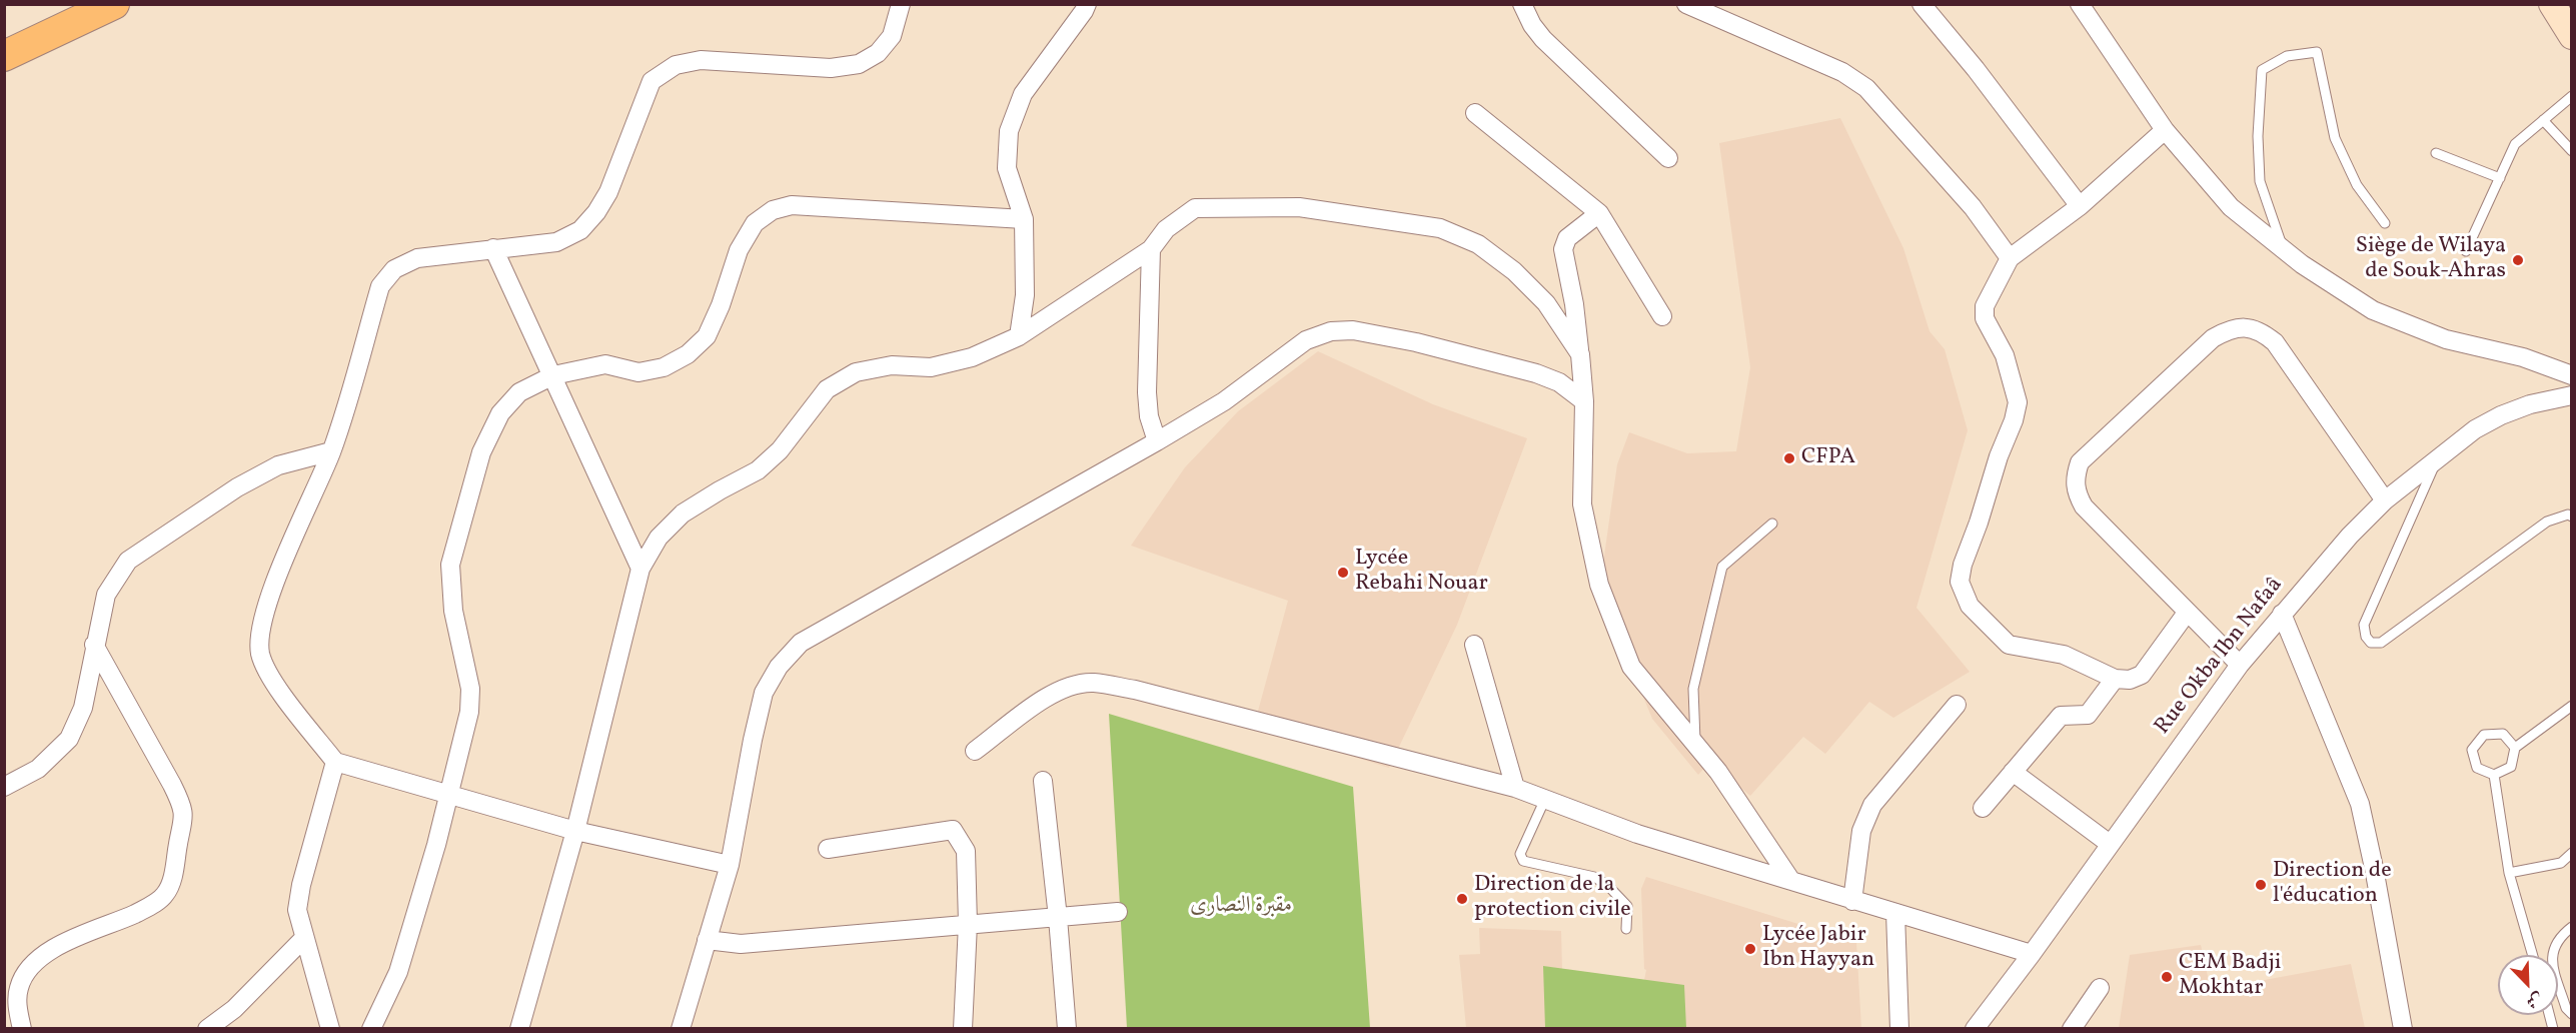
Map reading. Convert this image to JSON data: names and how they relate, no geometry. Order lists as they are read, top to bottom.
{
  "streets": {
    "street": ["Rue Okba Ibn Nafaâ"]
  },
  "parks": ["مقبرة النصارى"],
  "places": [
    "Siège de Wilaya de Souk-Ahras",
    "CFPA",
    "Lycée Rebahi Nouar",
    "Direction de l'éducation",
    "Direction de la protection civile",
    "Lycée Jabir Ibn Hayyan",
    "CEM Badji Mokhtar"
  ],
  "north": "bottom right"
}
